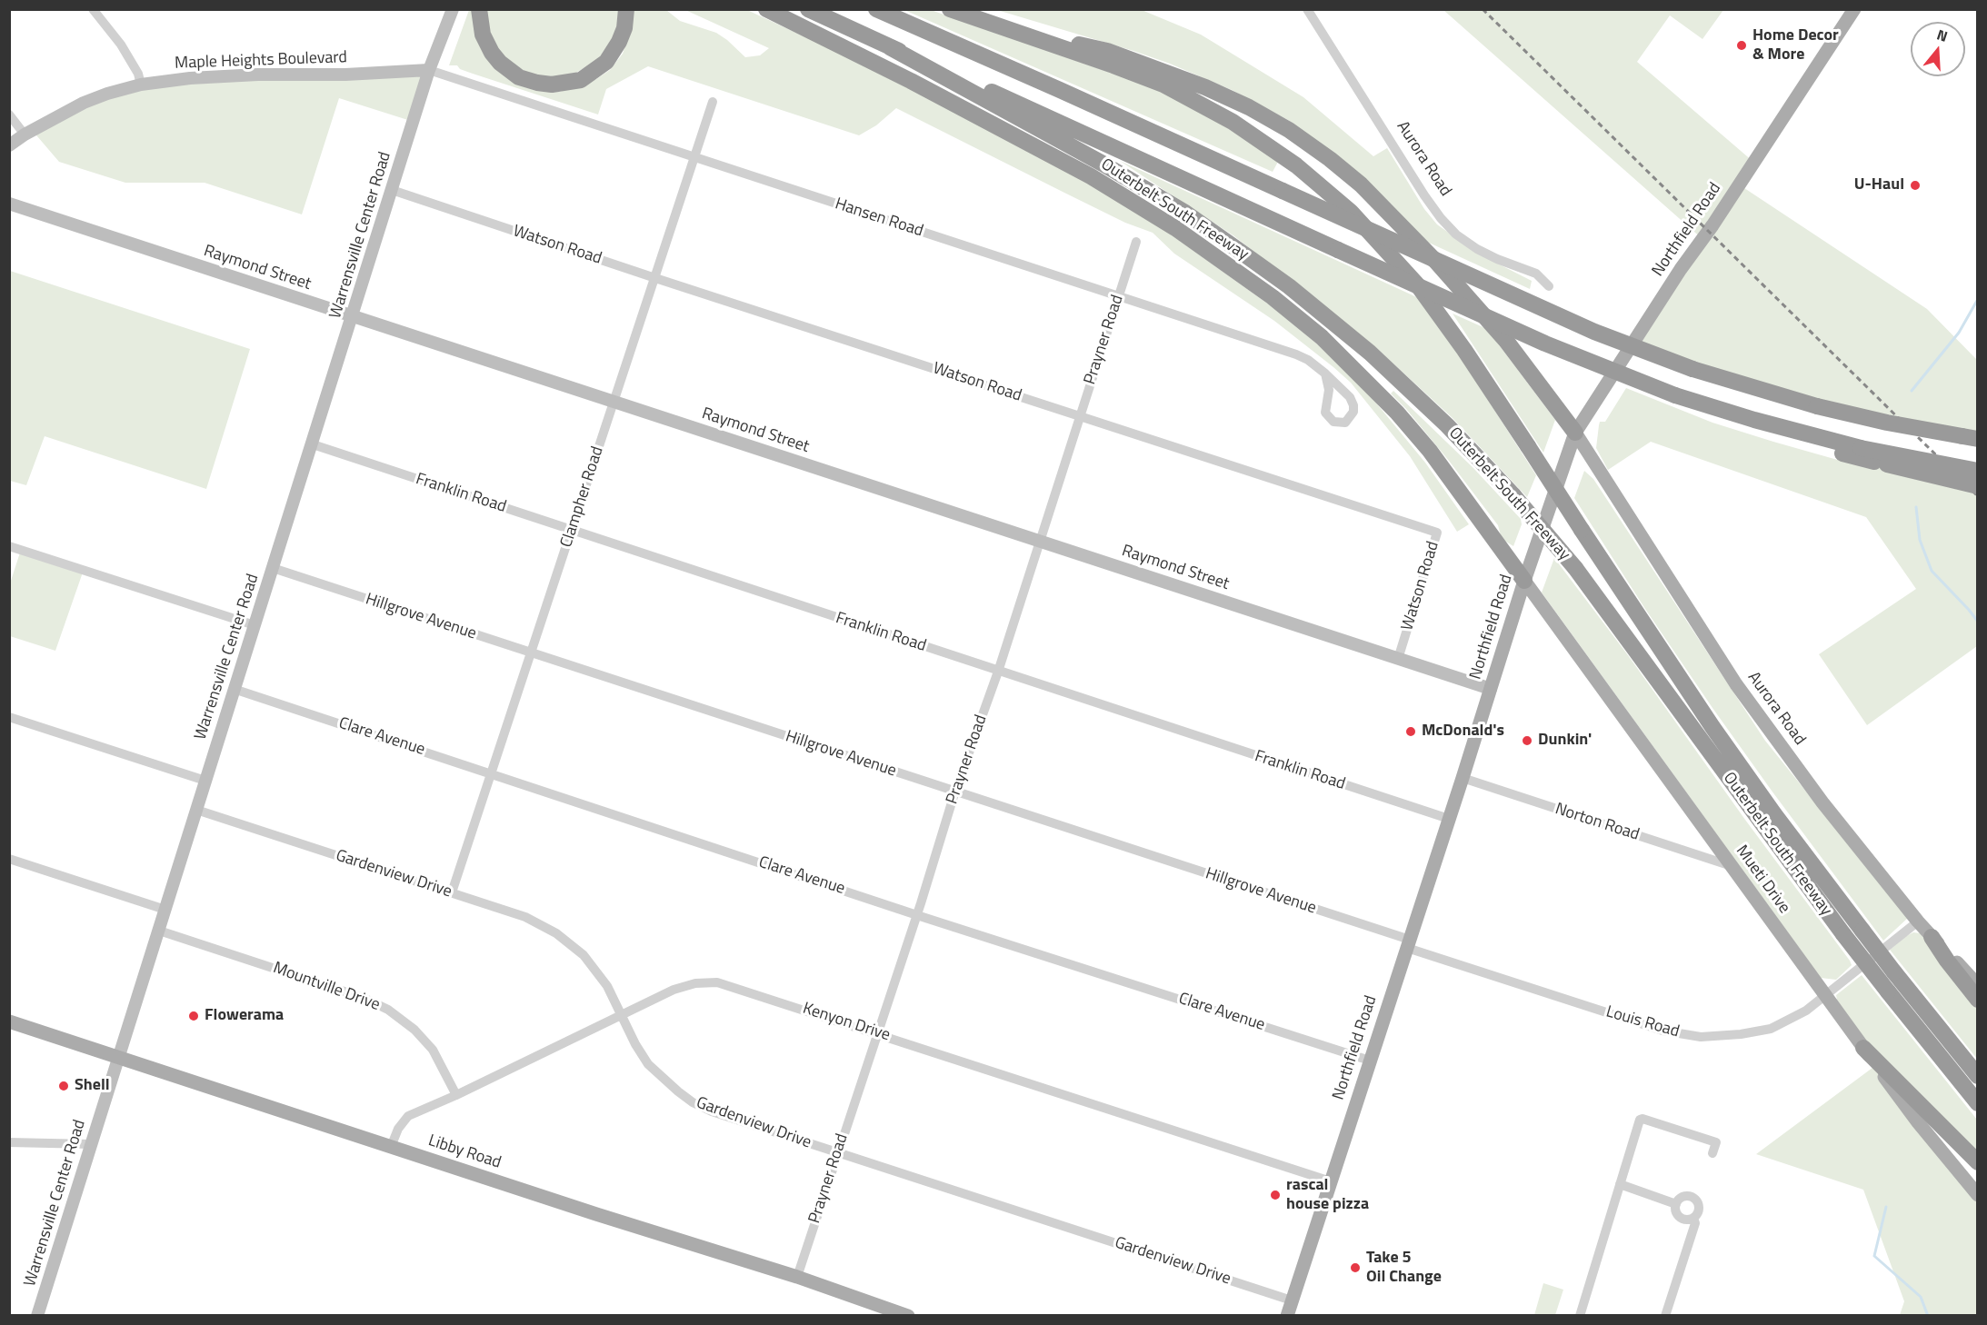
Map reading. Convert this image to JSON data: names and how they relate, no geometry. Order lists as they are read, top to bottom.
{
  "streets": {
    "highway": ["Outerbelt South Freeway"],
    "main road": [
      "Aurora Road",
      "Northfield Road",
      "Mueti Drive",
      "Libby Road"
    ],
    "street": [
      "Maple Heights Boulevard",
      "Hansen Road",
      "Warrensville Center Road",
      "Watson Road",
      "Raymond Street",
      "Prayner Road",
      "Franklin Road",
      "Clampher Road",
      "Hillgrove Avenue",
      "Clare Avenue",
      "Norton Road",
      "Gardenview Drive",
      "Mountville Drive",
      "Kenyon Drive",
      "Louis Road"
    ]
  },
  "crossings": [
    ["Maple Heights Boulevard", "Hansen Road"],
    ["Maple Heights Boulevard", "Warrensville Center Road"],
    ["Aurora Road", "Northfield Road"],
    ["Aurora Road", "Louis Road"],
    ["Hansen Road", "Warrensville Center Road"],
    ["Hansen Road", "Prayner Road"],
    ["Hansen Road", "Clampher Road"],
    ["Northfield Road", "Raymond Street"],
    ["Northfield Road", "Franklin Road"],
    ["Northfield Road", "Hillgrove Avenue"],
    ["Northfield Road", "Clare Avenue"],
    ["Northfield Road", "Norton Road"],
    ["Northfield Road", "Gardenview Drive"],
    ["Northfield Road", "Mueti Drive"],
    ["Northfield Road", "Kenyon Drive"],
    ["Northfield Road", "Louis Road"],
    ["Warrensville Center Road", "Watson Road"],
    ["Warrensville Center Road", "Raymond Street"],
    ["Warrensville Center Road", "Franklin Road"],
    ["Warrensville Center Road", "Hillgrove Avenue"],
    ["Warrensville Center Road", "Clare Avenue"],
    ["Warrensville Center Road", "Gardenview Drive"],
    ["Warrensville Center Road", "Mountville Drive"],
    ["Warrensville Center Road", "Libby Road"],
    ["Watson Road", "Raymond Street"],
    ["Watson Road", "Prayner Road"],
    ["Watson Road", "Clampher Road"],
    ["Raymond Street", "Prayner Road"],
    ["Raymond Street", "Clampher Road"],
    ["Prayner Road", "Franklin Road"],
    ["Prayner Road", "Hillgrove Avenue"],
    ["Prayner Road", "Clare Avenue"],
    ["Prayner Road", "Gardenview Drive"],
    ["Prayner Road", "Kenyon Drive"],
    ["Prayner Road", "Libby Road"],
    ["Franklin Road", "Clampher Road"],
    ["Clampher Road", "Hillgrove Avenue"],
    ["Clampher Road", "Clare Avenue"],
    ["Clampher Road", "Gardenview Drive"],
    ["Hillgrove Avenue", "Louis Road"],
    ["Norton Road", "Mueti Drive"],
    ["Gardenview Drive", "Kenyon Drive"],
    ["Mueti Drive", "Louis Road"],
    ["Mountville Drive", "Kenyon Drive"],
    ["Kenyon Drive", "Libby Road"]
  ],
  "places": [
    "Home Decor & More",
    "U-Haul",
    "McDonald's",
    "Dunkin'",
    "Flowerama",
    "Shell",
    "rascal house pizza",
    "Take 5 Oil Change"
  ],
  "north": "top"
}
